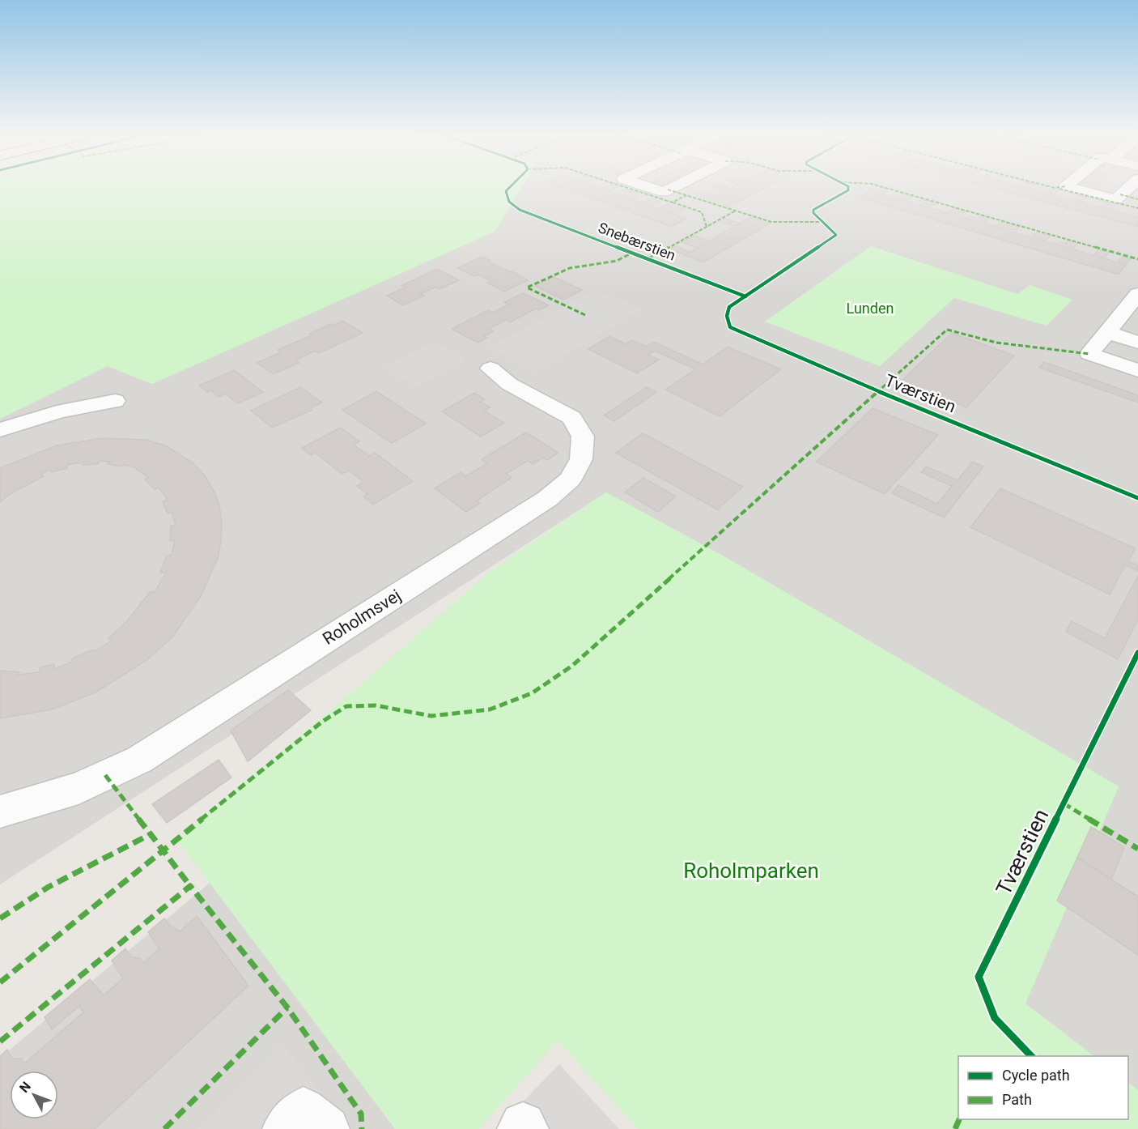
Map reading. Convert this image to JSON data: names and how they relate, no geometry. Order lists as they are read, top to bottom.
{
  "streets": {
    "street": ["Roholmsvej"],
    "cycle path": ["Snebærstien", "Tværstien"]
  },
  "parks": ["Lunden", "Roholmparken"],
  "legend": ["Cycle path", "Path"],
  "north": "top left"
}
